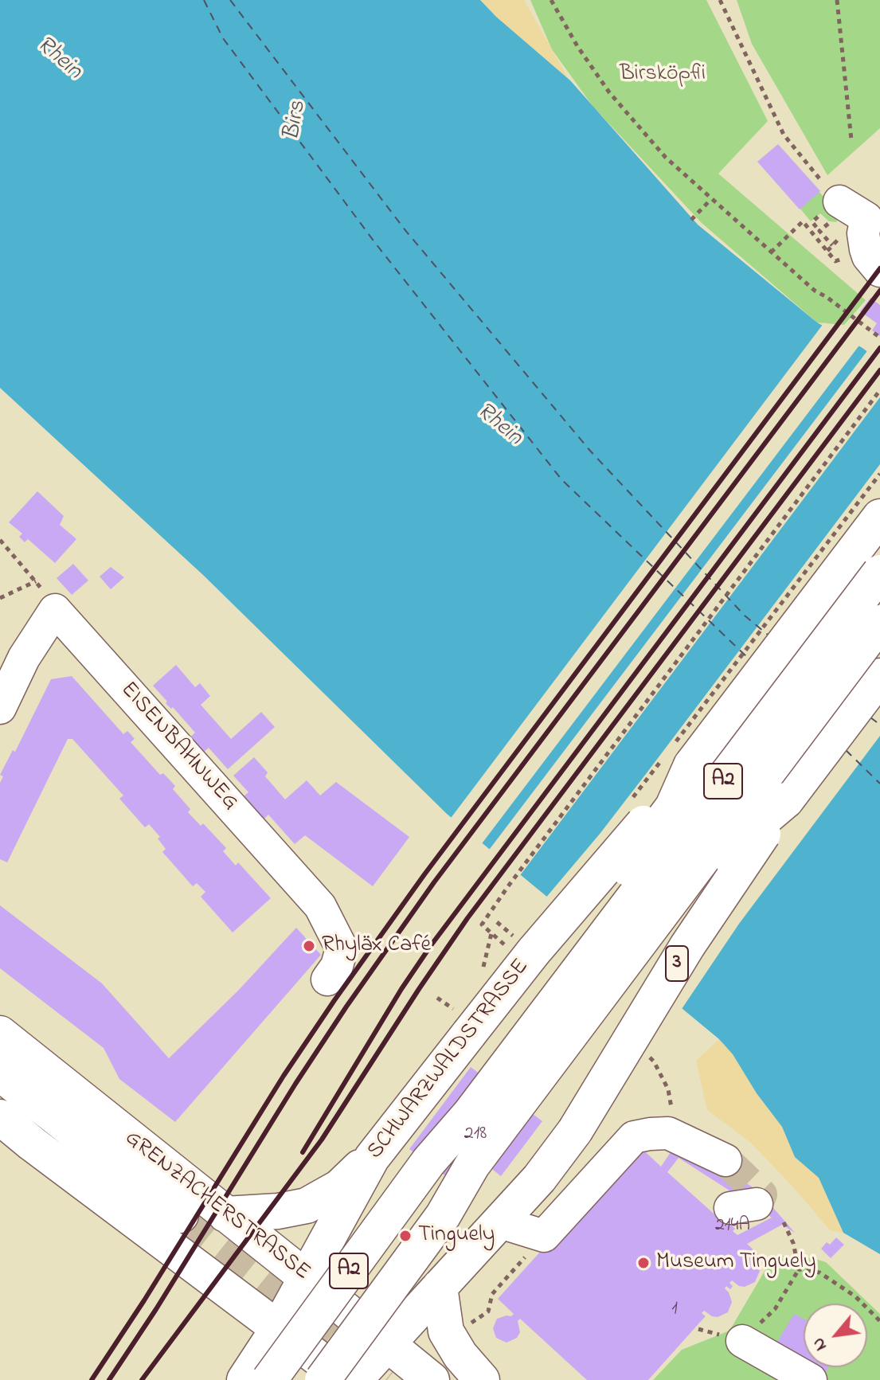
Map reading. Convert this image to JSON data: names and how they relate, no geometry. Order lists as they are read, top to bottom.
{
  "streets": {
    "main road": [
      "A2",
      "3",
      "SCHWARZWALDSTRASSE",
      "GRENZACHERSTRASSE"
    ],
    "street": ["EISENBAHNWEG"]
  },
  "crossings": [
    ["3", "GRENZACHERSTRASSE"],
    ["SCHWARZWALDSTRASSE", "GRENZACHERSTRASSE"]
  ],
  "water": ["Rhein", "Birs"],
  "parks": ["Birsköpfli"],
  "places": ["Rhyläx Café", "Tinguely", "Museum Tinguely"],
  "house_numbers": ["218", "214A", "1"],
  "north": "bottom left"
}
